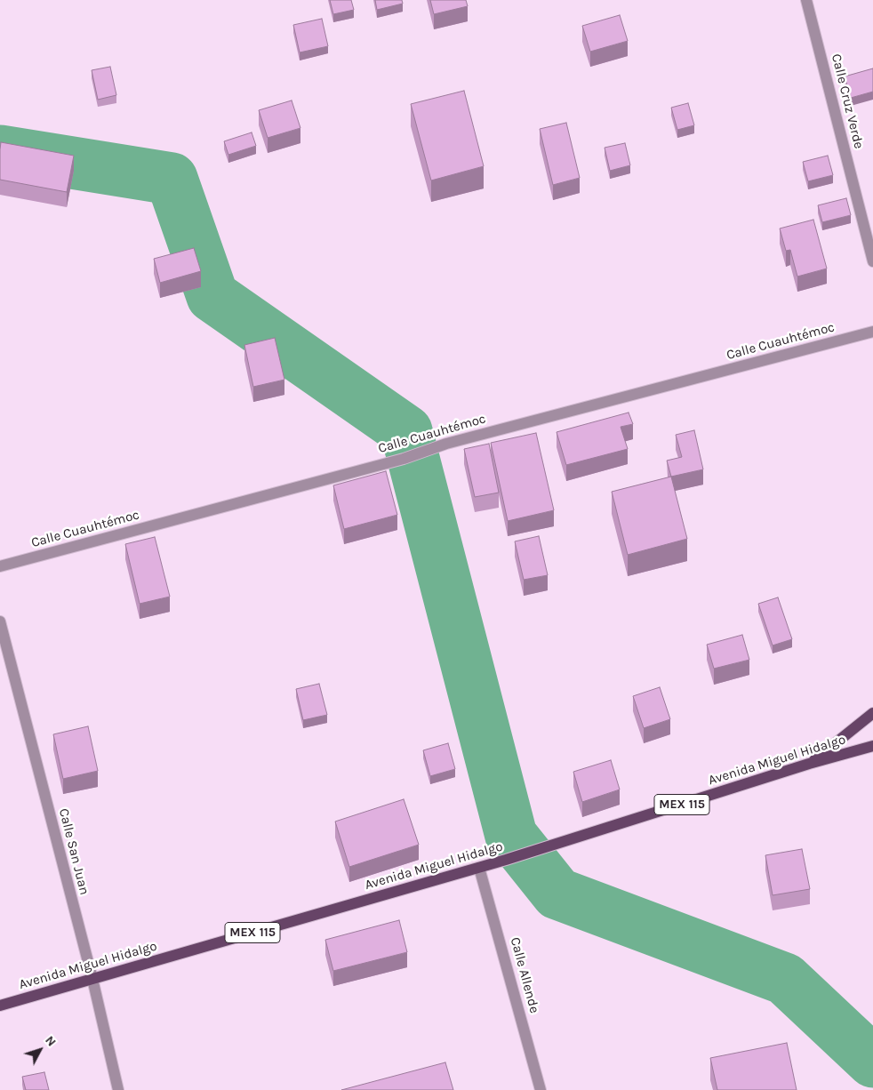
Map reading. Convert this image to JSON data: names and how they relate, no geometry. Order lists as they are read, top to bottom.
{
  "streets": {
    "main road": ["Avenida Miguel Hidalgo", "MEX 115"],
    "street": [
      "Calle Cruz Verde",
      "Calle Cuauhtémoc",
      "Calle San Juan",
      "Calle Allende"
    ]
  },
  "crossings": [
    ["Avenida Miguel Hidalgo", "MEX 115"],
    ["Avenida Miguel Hidalgo", "Calle San Juan"],
    ["Avenida Miguel Hidalgo", "Calle Allende"]
  ],
  "north": "top right"
}
